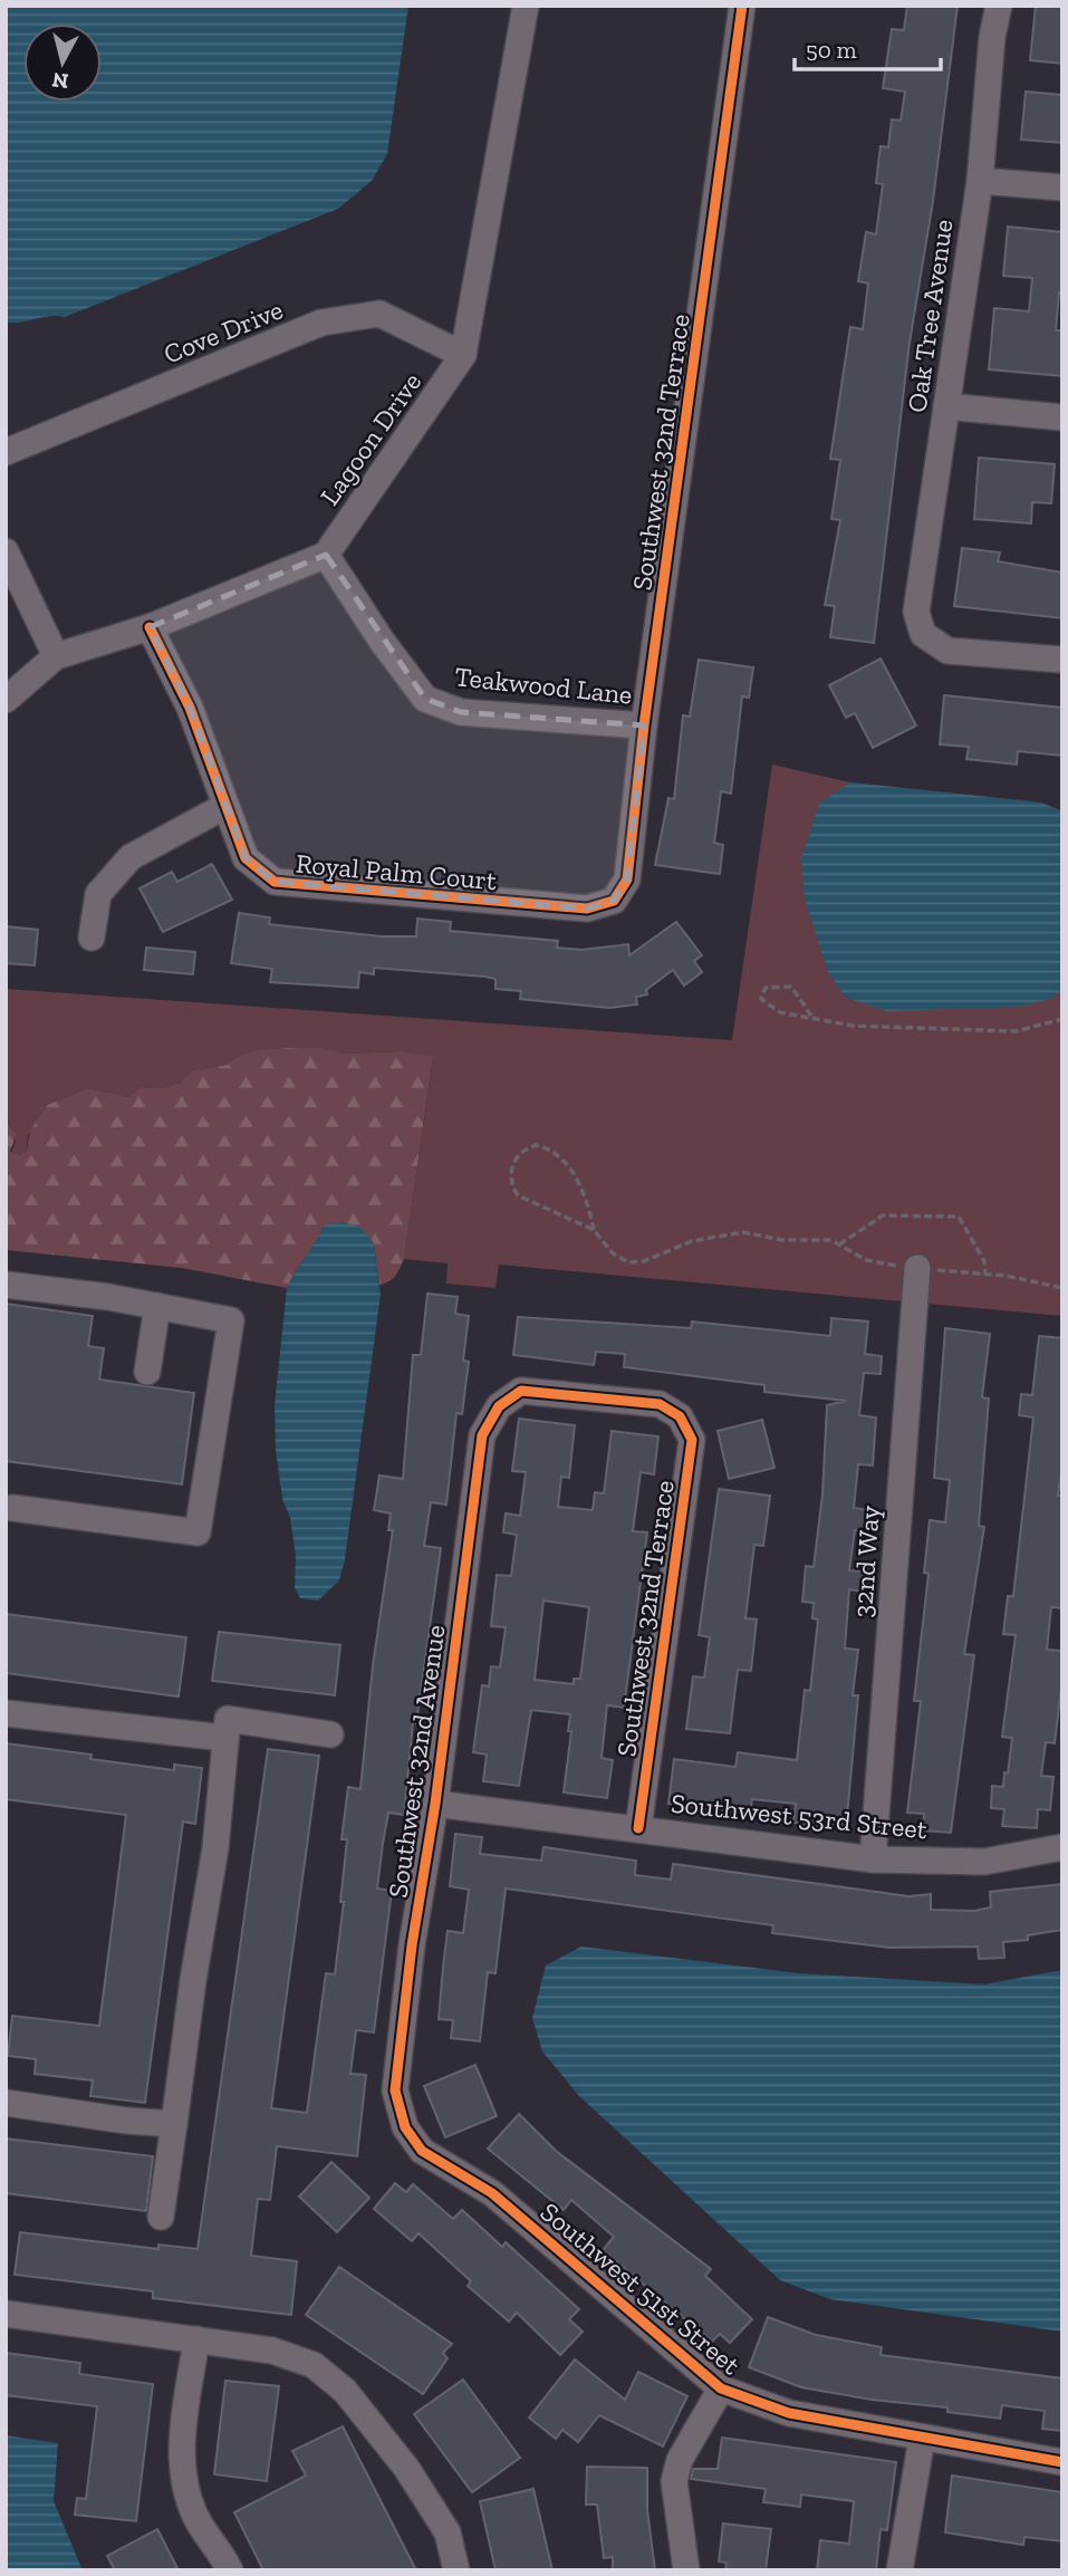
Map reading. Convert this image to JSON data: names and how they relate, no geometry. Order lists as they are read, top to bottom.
{
  "streets": {
    "street": [
      "Oak Tree Avenue",
      "Cove Drive",
      "Lagoon Drive",
      "Southwest 32nd Terrace",
      "Teakwood Lane",
      "Royal Palm Court",
      "32nd Way",
      "Southwest 32nd Avenue",
      "Southwest 53rd Street",
      "Southwest 51st Street"
    ]
  },
  "crossings": [
    ["Cove Drive", "Lagoon Drive"],
    ["Lagoon Drive", "Teakwood Lane"],
    ["Southwest 32nd Terrace", "Teakwood Lane"],
    ["Southwest 32nd Terrace", "Royal Palm Court"],
    ["Southwest 32nd Terrace", "Southwest 32nd Avenue"],
    ["Southwest 32nd Terrace", "Southwest 53rd Street"],
    ["32nd Way", "Southwest 53rd Street"],
    ["Southwest 32nd Avenue", "Southwest 53rd Street"],
    ["Southwest 32nd Avenue", "Southwest 51st Street"]
  ],
  "scale_bar": "50 m",
  "north": "bottom"
}
